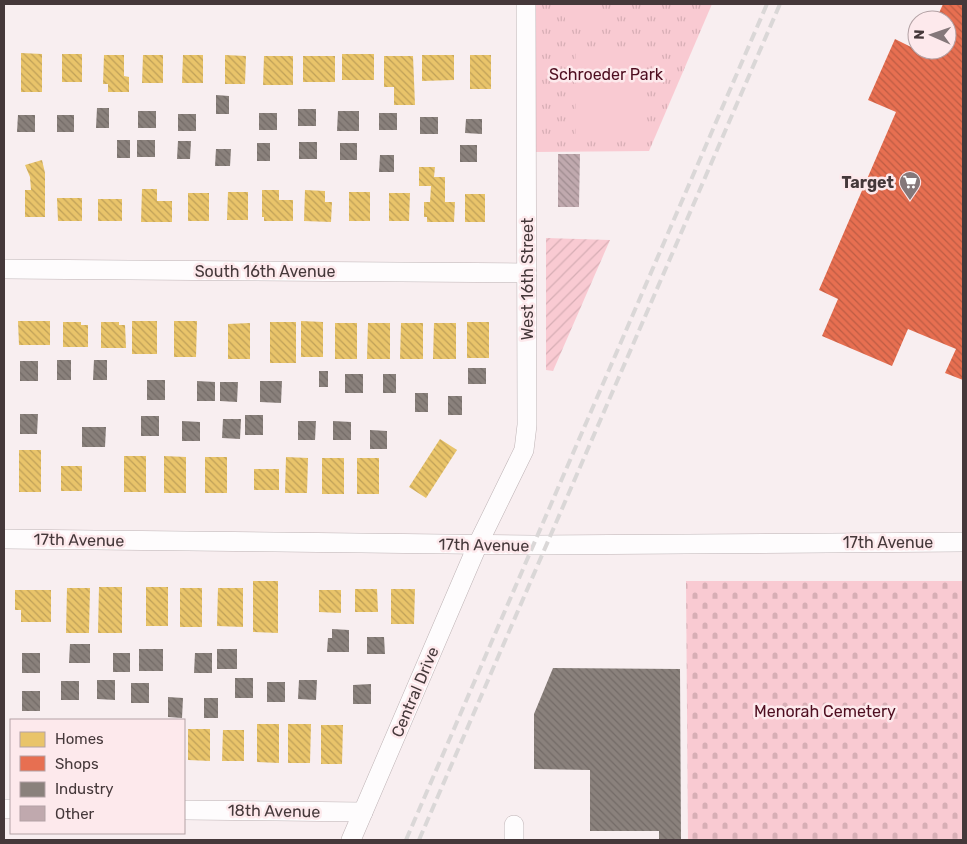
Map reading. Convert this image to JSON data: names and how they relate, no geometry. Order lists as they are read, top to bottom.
{
  "streets": {
    "street": [
      "South 16th Avenue",
      "West 16th Street",
      "17th Avenue",
      "Central Drive",
      "18th Avenue"
    ]
  },
  "crossings": [
    ["South 16th Avenue", "West 16th Street"],
    ["West 16th Street", "17th Avenue"],
    ["West 16th Street", "Central Drive"],
    ["17th Avenue", "Central Drive"],
    ["Central Drive", "18th Avenue"]
  ],
  "parks": ["Schroeder Park", "Menorah Cemetery"],
  "places": {
    "supermarket": ["Target"]
  },
  "legend": [
    "Homes",
    "Shops",
    "Industry",
    "Other"
  ],
  "north": "left"
}
